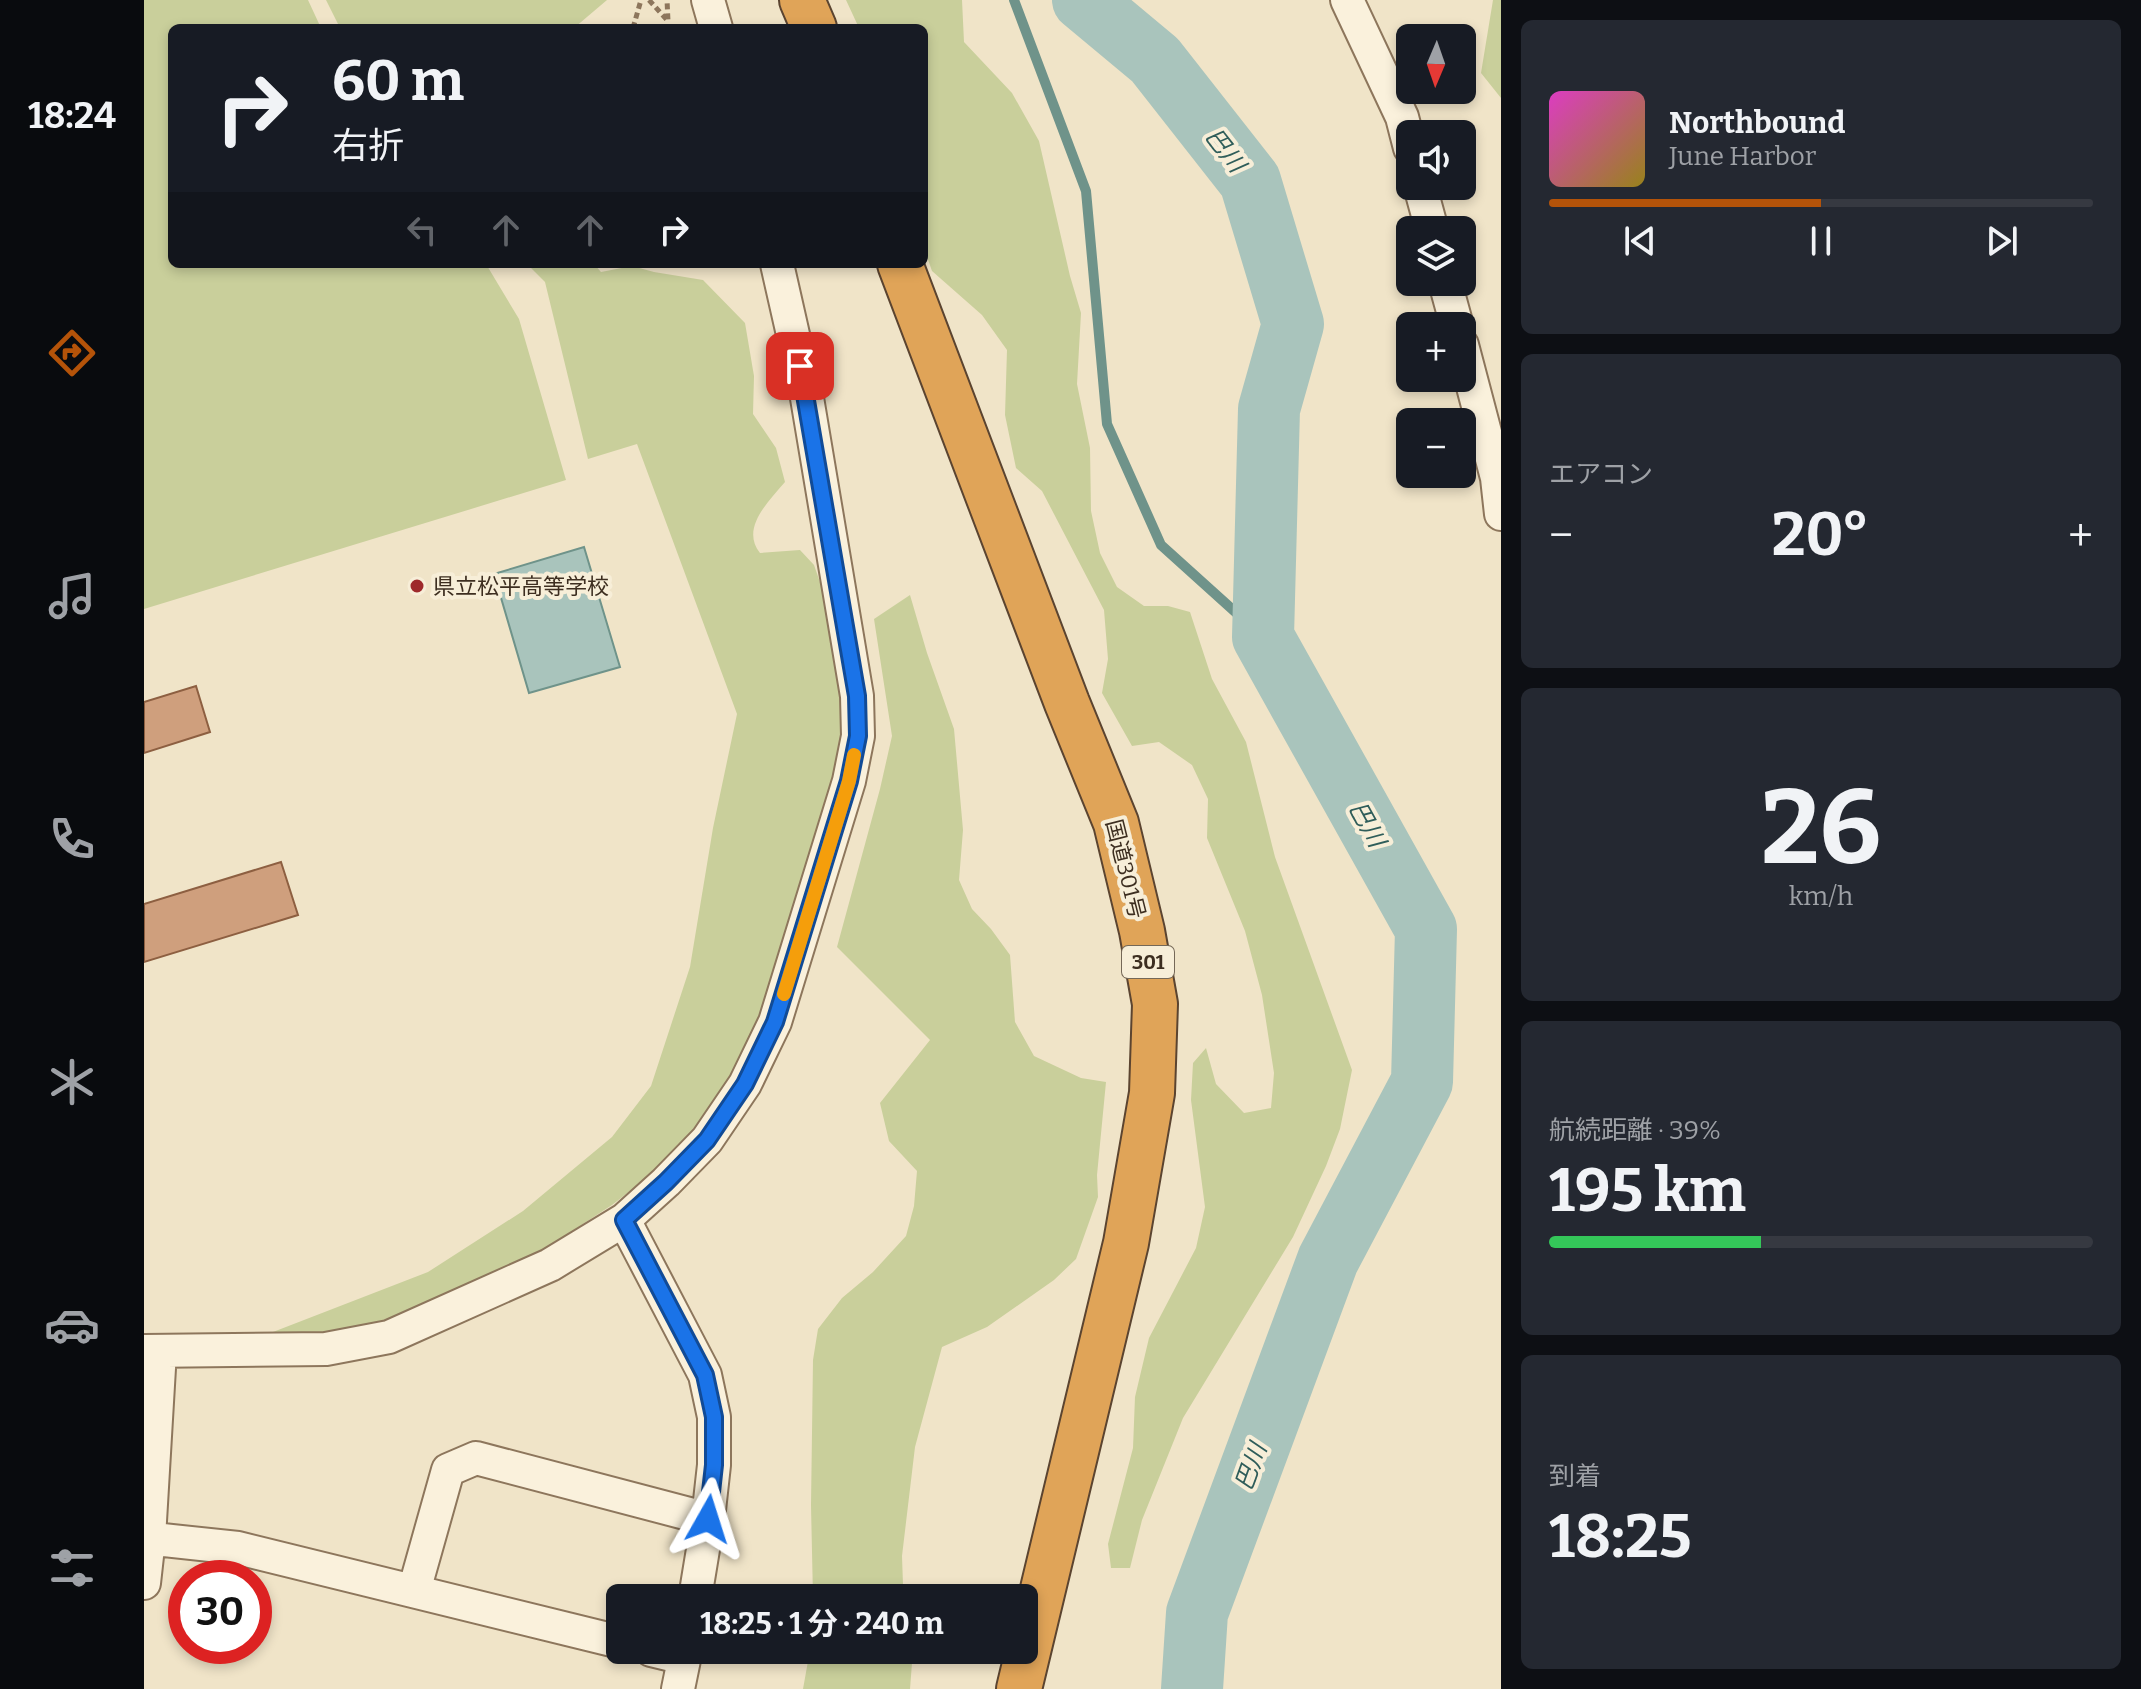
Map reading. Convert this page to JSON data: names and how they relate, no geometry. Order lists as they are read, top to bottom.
{
  "streets": {
    "highway": ["国道301号", "301"]
  },
  "water": ["巴川"],
  "places": ["県立松平高等学校"],
  "north": "bottom",
  "page": {
    "tabs": "18:24",
    "map_buttons": ["+", "−"],
    "turn": ["60 m", "右折"],
    "song": ["Northbound", "June Harbor"],
    "tile": [
      "エアコン",
      ["26", "km/h"],
      ["航続距離 · 39%", "195 km"],
      ["到着", "18:25"]
    ],
    "heat": ["−", "20°", "+"],
    "limit": "30",
    "trip": "18:25 · 1 分 · 240 m"
  }
}
